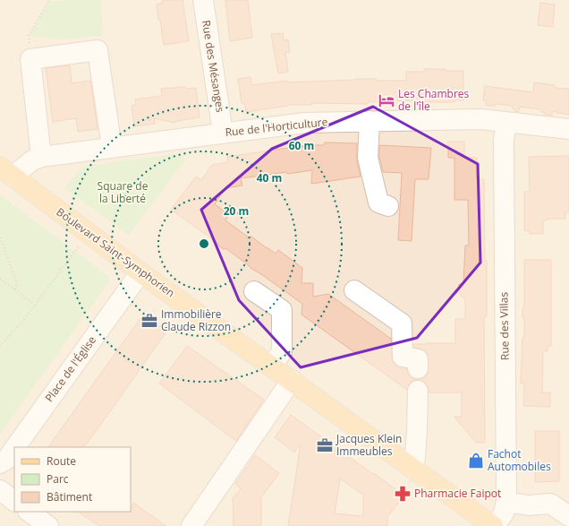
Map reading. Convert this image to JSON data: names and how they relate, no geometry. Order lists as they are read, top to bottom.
{
  "streets": {
    "main road": ["Boulevard Saint-Symphorien"],
    "street": [
      "Rue des Mésanges",
      "Rue de l'Horticulture",
      "Rue des Villas",
      "Place de l'Église"
    ]
  },
  "crossings": [
    ["Rue des Mésanges", "Rue de l'Horticulture"],
    ["Rue de l'Horticulture", "Boulevard Saint-Symphorien"],
    ["Rue de l'Horticulture", "Rue des Villas"],
    ["Boulevard Saint-Symphorien", "Rue des Villas"],
    ["Boulevard Saint-Symphorien", "Place de l'Église"]
  ],
  "parks": ["Square de la Liberté"],
  "places": {
    "hotel": ["Les Chambres de l'île"],
    "office": ["Immobilière Claude Rizzon", "Jacques Klein Immeubles"],
    "shop": ["Fachot Automobiles"],
    "pharmacy": ["Pharmacie Faipot"]
  },
  "legend": ["Route", "Parc", "Bâtiment"],
  "rings": ["60 m", "40 m", "20 m"]
}
